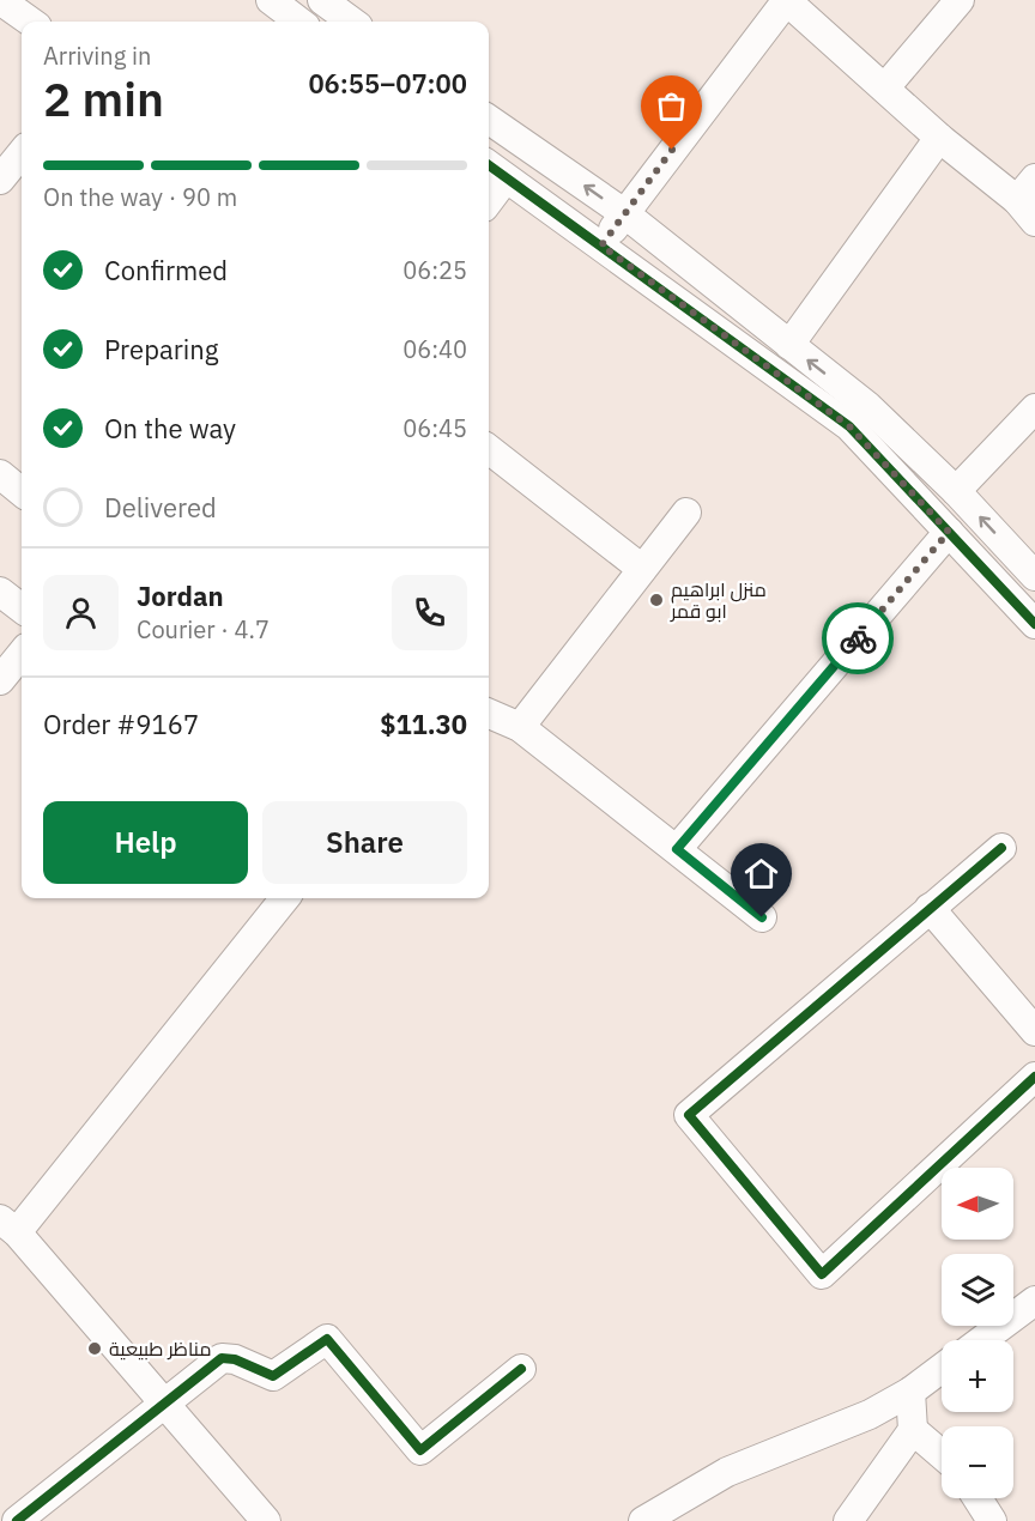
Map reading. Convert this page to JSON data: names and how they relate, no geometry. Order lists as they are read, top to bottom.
{
  "places": ["منزل ابراهيم ابو قمر", "مناظر طبيعية"],
  "north": "left",
  "page": {
    "heading": ["2 min", "Arriving in", "06:55–07:00"],
    "panel": [
      "Jordan",
      "Courier · 4.7",
      "Order #9167",
      "$11.30"
    ],
    "bar": "On the way · 90 m",
    "list": [
      ["Confirmed", "06:25"],
      ["Preparing", "06:40"],
      ["On the way", "06:45"],
      "Delivered"
    ],
    "buttons": ["Help", "Share"],
    "map_buttons": ["+", "−"]
  }
}
